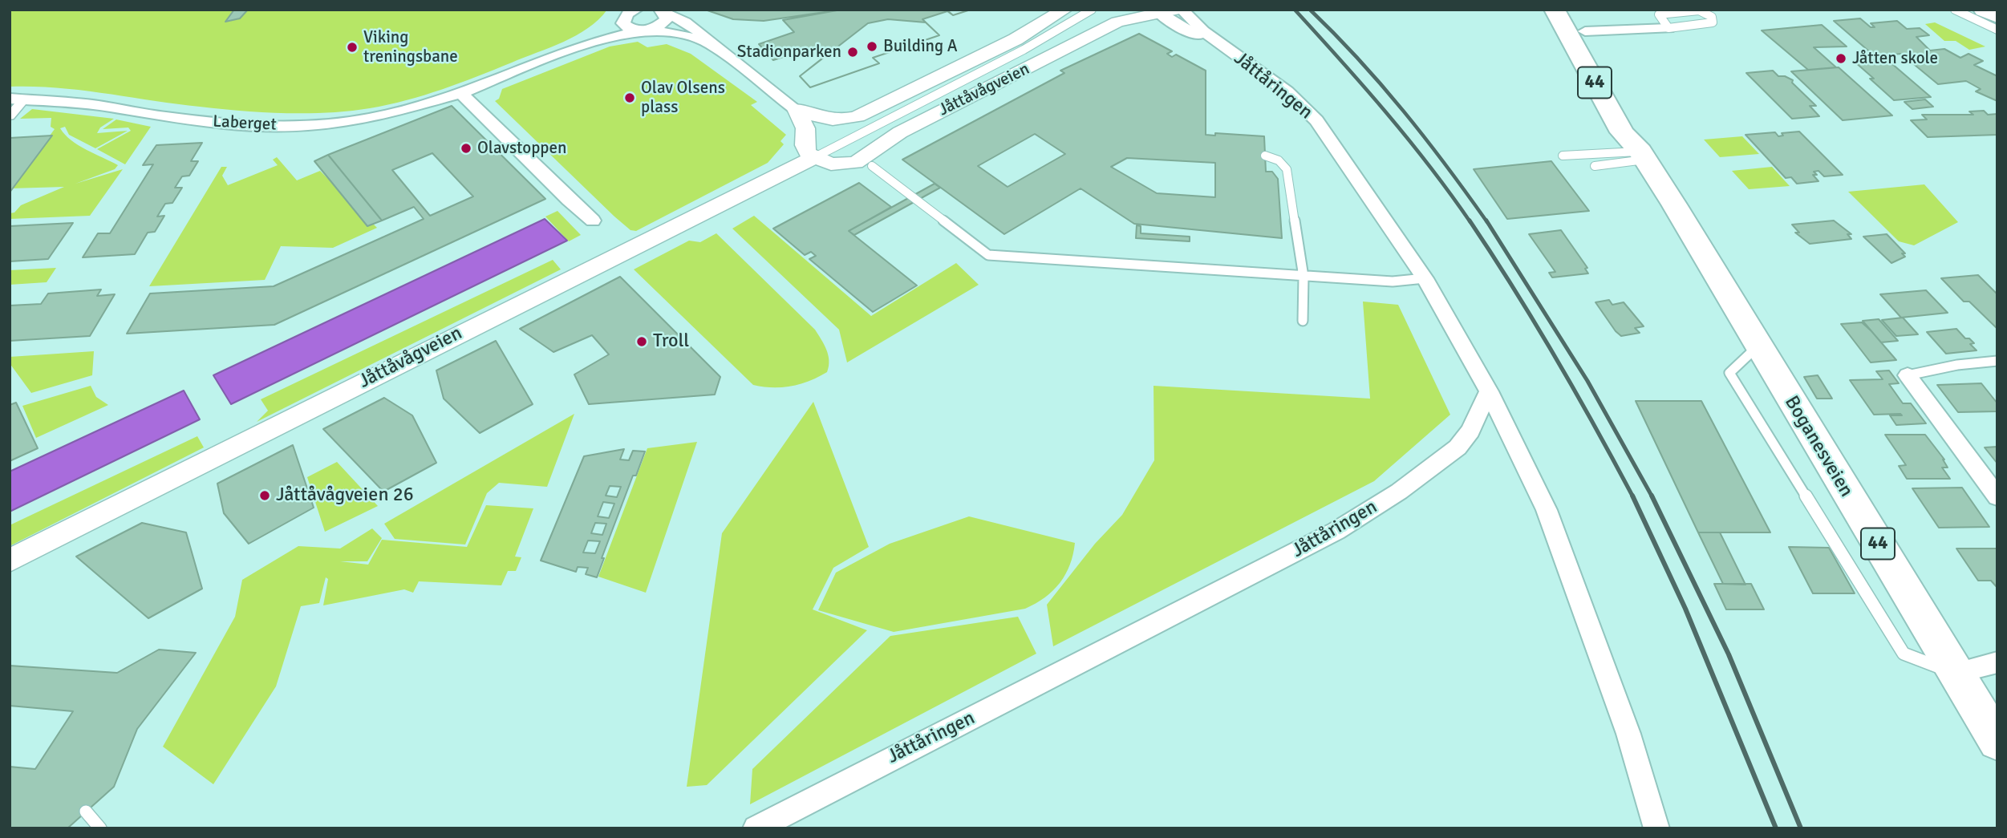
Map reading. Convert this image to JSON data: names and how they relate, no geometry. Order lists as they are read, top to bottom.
{
  "streets": {
    "main road": ["44", "Boganesveien"],
    "street": ["Jåttåringen", "Jåttåvågveien", "Laberget"]
  },
  "crossings": [
    ["Jåttåringen", "Jåttåvågveien"]
  ],
  "places": [
    "Building A",
    "Viking treningsbane",
    "Stadionparken",
    "Jåtten skole",
    "Olav Olsens plass",
    "Olavstoppen",
    "Troll",
    "Jåttåvågveien 26"
  ]
}
